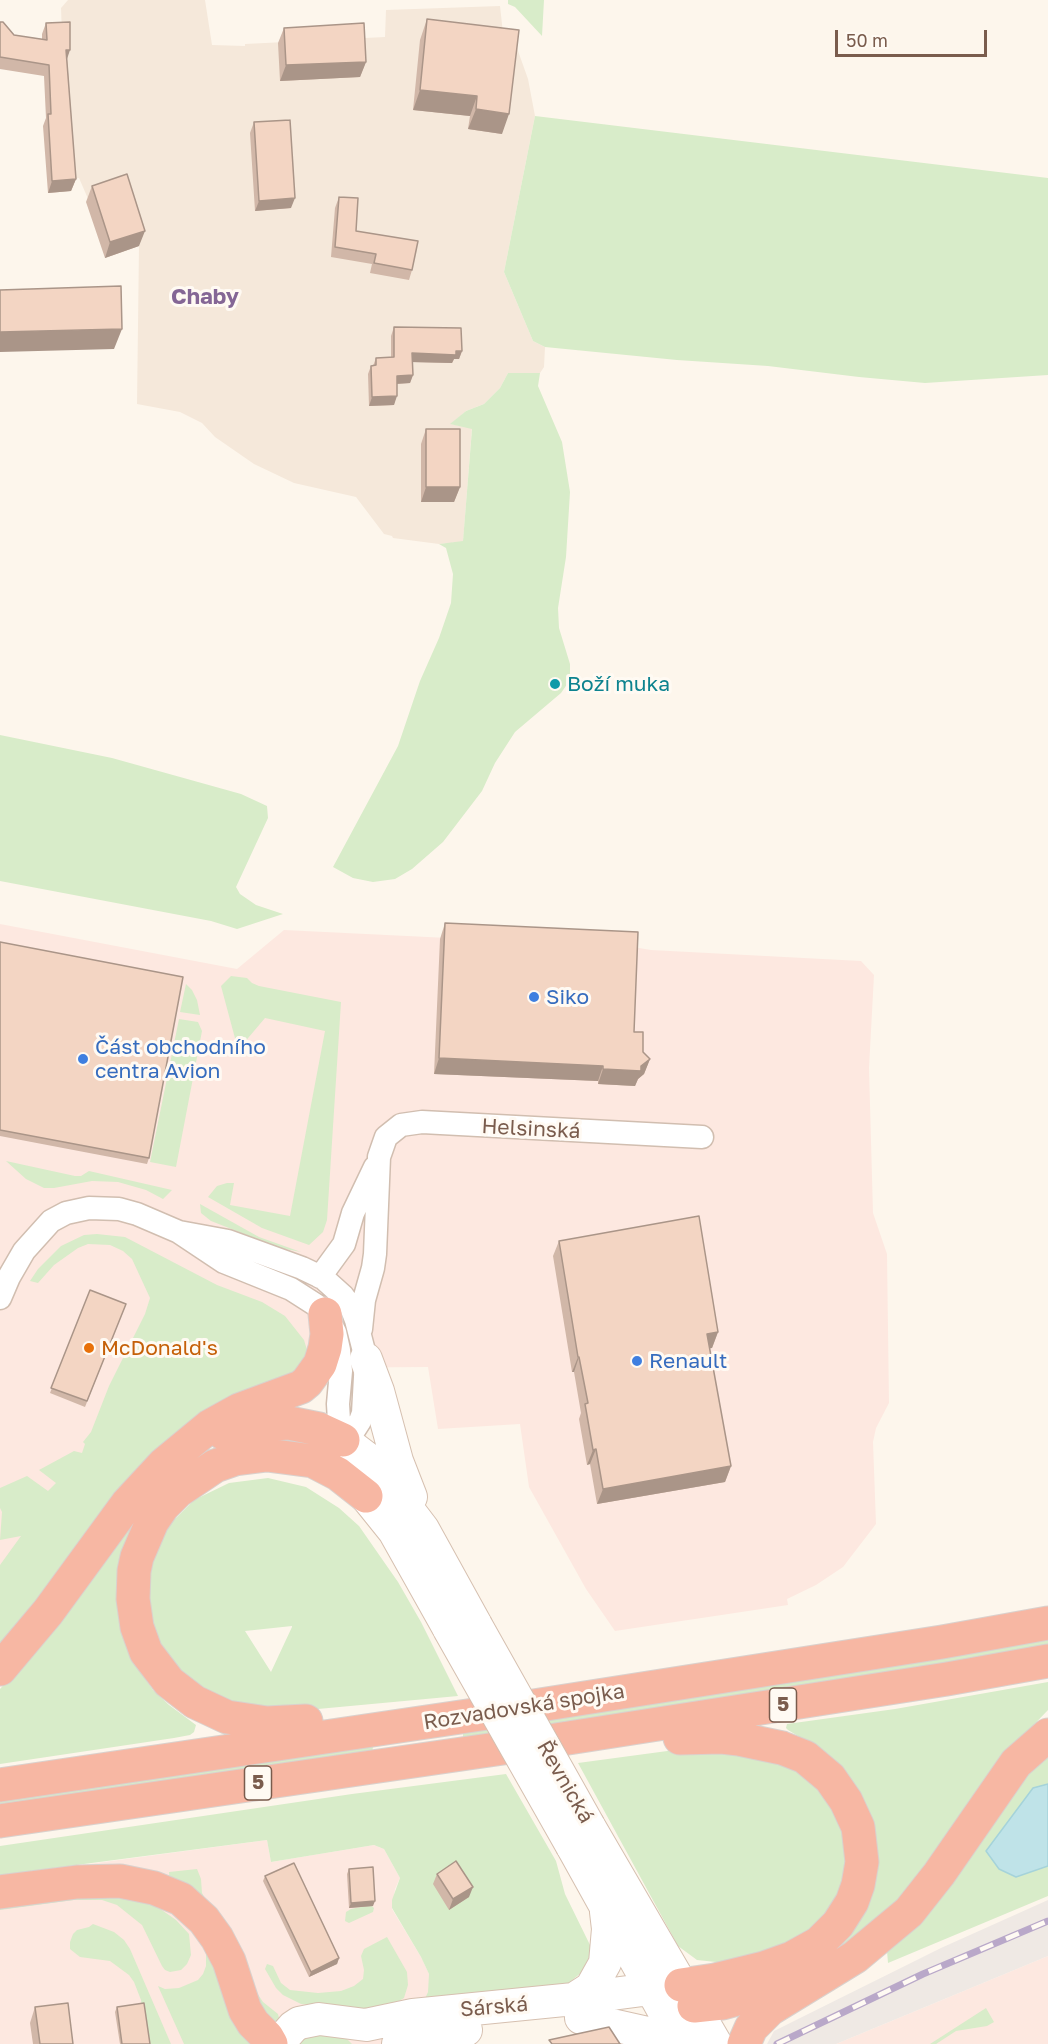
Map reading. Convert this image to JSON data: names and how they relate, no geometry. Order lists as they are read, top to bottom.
{
  "streets": {
    "highway": ["5", "Rozvadovská spojka"],
    "main road": ["Řevnická", "Sárská"],
    "street": ["Helsinská"]
  },
  "crossings": [
    ["Helsinská", "Řevnická"],
    ["Řevnická", "Sárská"]
  ],
  "districts": ["Chaby"],
  "places": [
    "Boží muka",
    "Siko",
    "Část obchodního centra Avion",
    "McDonald's",
    "Renault"
  ],
  "scale_bar": "50 m"
}
